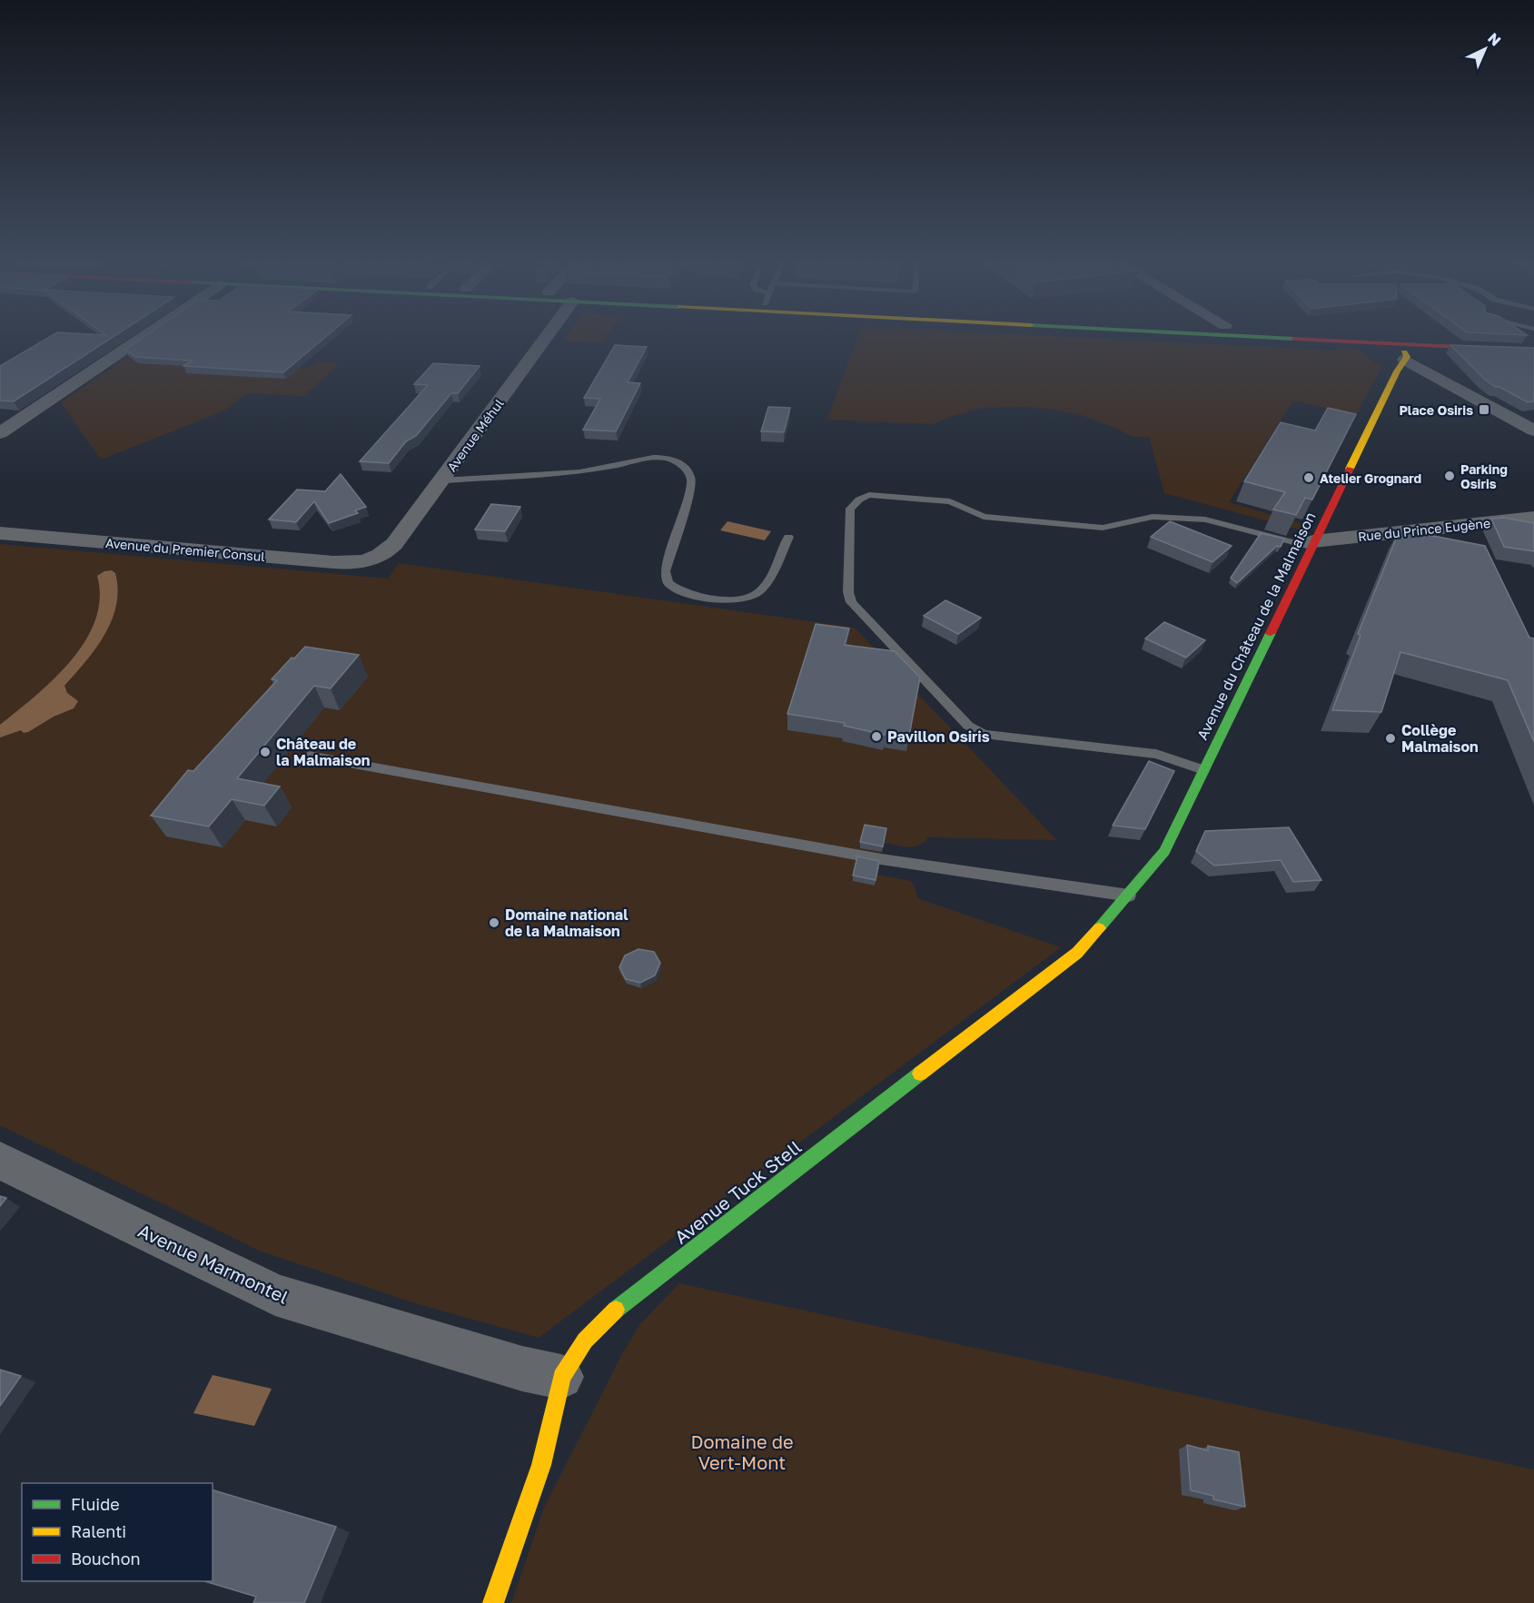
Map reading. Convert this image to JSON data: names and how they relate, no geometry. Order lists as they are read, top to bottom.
{
  "streets": {
    "main road": ["Avenue du Château de la Malmaison", "Avenue Tuck Stell"],
    "street": [
      "Avenue Méhul",
      "Rue du Prince Eugène",
      "Avenue du Premier Consul",
      "Avenue Marmontel"
    ]
  },
  "crossings": [
    ["Avenue Méhul", "Avenue du Premier Consul"],
    ["Rue du Prince Eugène", "Avenue du Château de la Malmaison"],
    ["Avenue du Château de la Malmaison", "Avenue Tuck Stell"],
    ["Avenue Tuck Stell", "Avenue Marmontel"]
  ],
  "parks": ["Domaine de Vert-Mont"],
  "places": {
    "transit": ["Place Osiris"],
    "other": [
      "Parking Osiris",
      "Atelier Grognard",
      "Pavillon Osiris",
      "Collège Malmaison",
      "Château de la Malmaison",
      "Domaine national de la Malmaison"
    ]
  },
  "legend": ["Fluide", "Ralenti", "Bouchon"],
  "north": "top right"
}
